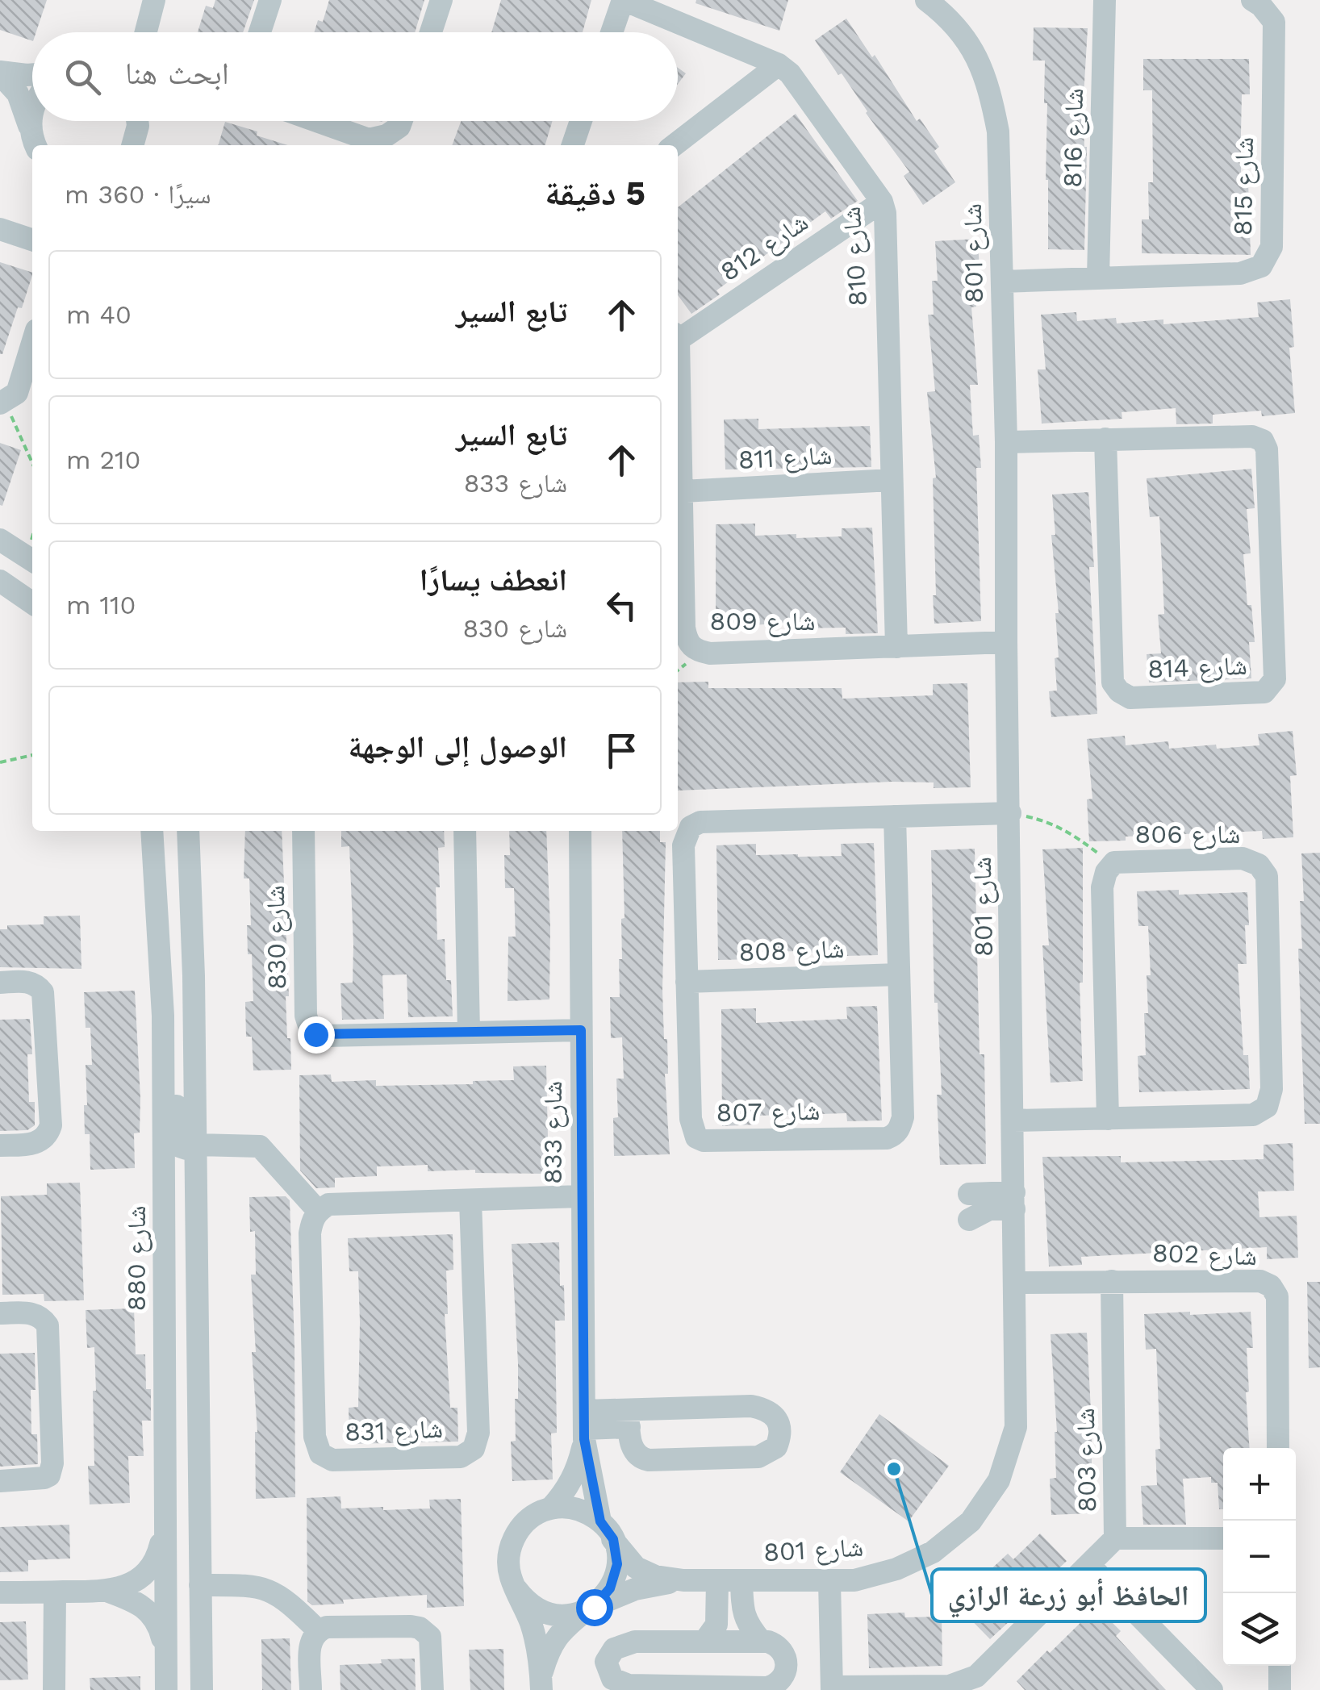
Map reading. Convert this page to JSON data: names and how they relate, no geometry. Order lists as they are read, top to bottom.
{
  "streets": {
    "street": [
      "شارع 816",
      "شارع 815",
      "شارع 812",
      "شارع 801",
      "شارع 810",
      "شارع 811",
      "شارع 809",
      "شارع 814",
      "شارع 806",
      "شارع 830",
      "شارع 808",
      "شارع 807",
      "شارع 833",
      "شارع 802",
      "شارع 880",
      "شارع 831",
      "شارع 803"
    ]
  },
  "crossings": [
    ["شارع 816", "شارع 815"],
    ["شارع 815", "شارع 801"],
    ["شارع 812", "شارع 810"],
    ["شارع 801", "شارع 809"],
    ["شارع 801", "شارع 814"],
    ["شارع 801", "شارع 806"],
    ["شارع 801", "شارع 807"],
    ["شارع 801", "شارع 833"],
    ["شارع 801", "شارع 802"],
    ["شارع 810", "شارع 811"],
    ["شارع 810", "شارع 809"],
    ["شارع 811", "شارع 809"],
    ["شارع 830", "شارع 833"],
    ["شارع 808", "شارع 807"],
    ["شارع 802", "شارع 803"]
  ],
  "places": ["الحافظ أبو زرعة الرازي"],
  "page": {
    "search": "ابحث هنا",
    "heading": ["5 دقيقة", "سيرًا · 360 m"],
    "list": [
      ["تابع السير", "40 m"],
      ["تابع السير", "شارع 833", "210 m"],
      ["انعطف يسارًا", "شارع 830", "110 m"],
      "الوصول إلى الوجهة"
    ],
    "map_buttons": ["+", "−"]
  }
}
